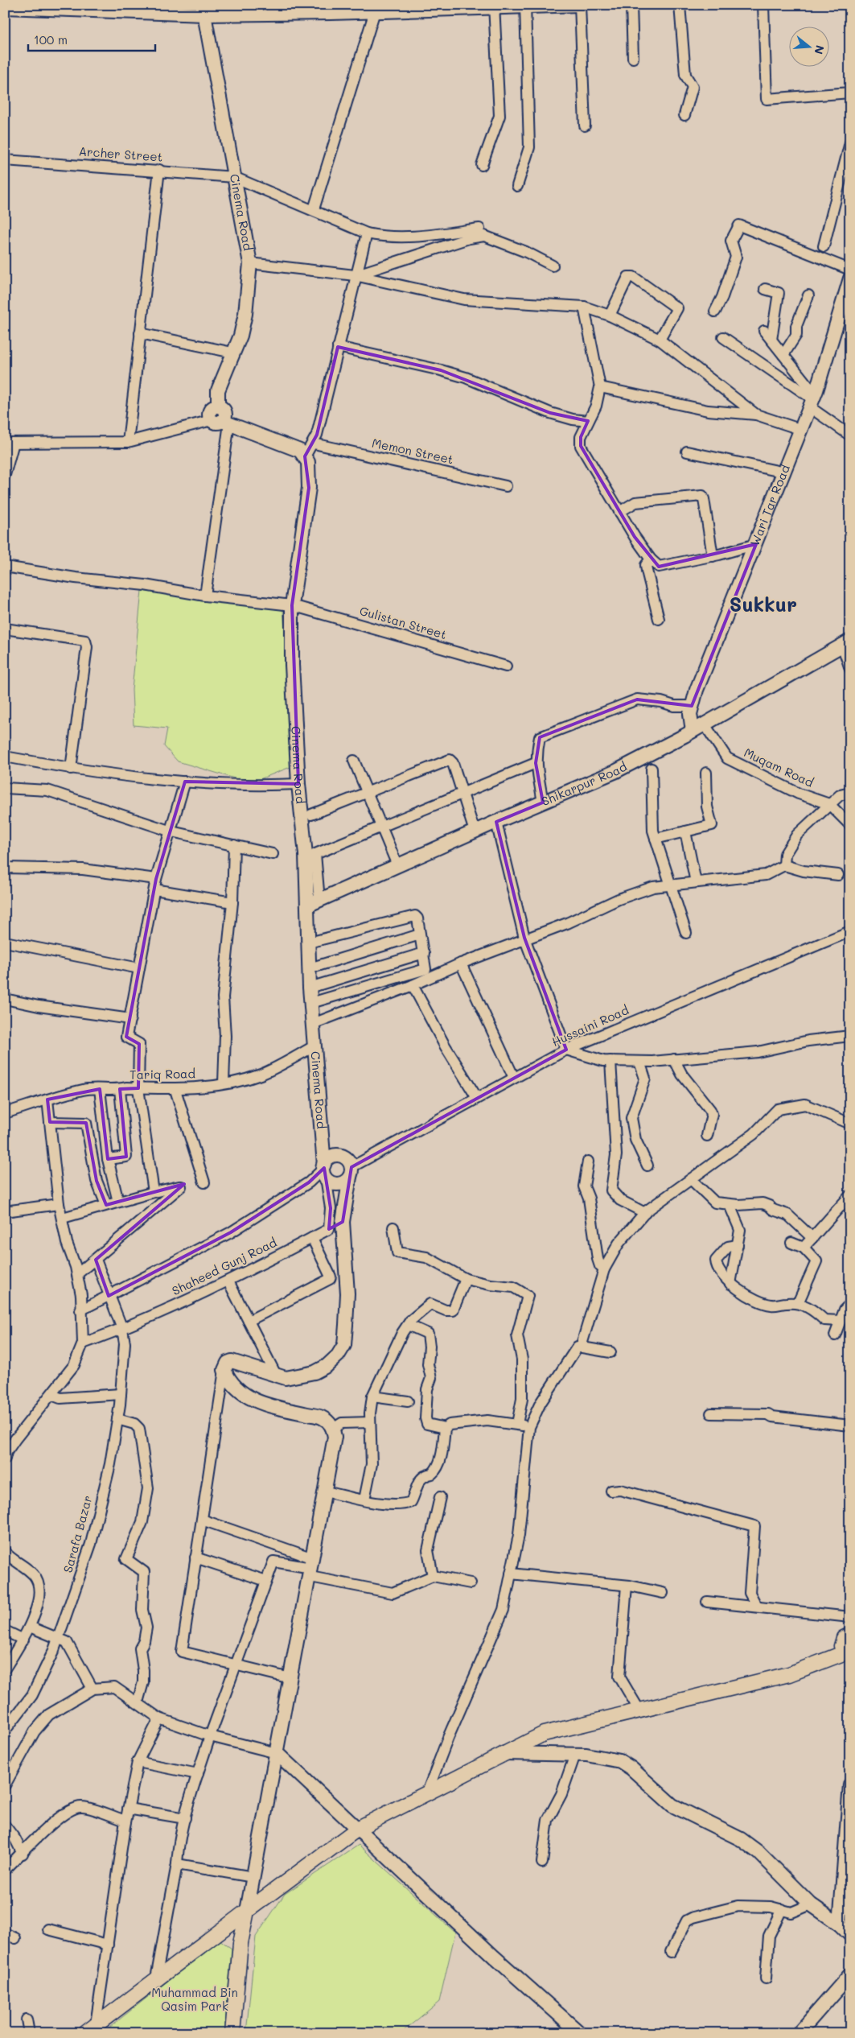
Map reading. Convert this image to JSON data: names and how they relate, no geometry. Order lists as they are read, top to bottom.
{
  "streets": {
    "street": [
      "Archer Street",
      "Cinema Road",
      "Memon Street",
      "Wari Tar Road",
      "Gulistan Street",
      "Muqam Road",
      "Shikarpur Road",
      "Hussaini Road",
      "Tariq Road",
      "Shaheed Gunj Road",
      "Sarafa Bazar"
    ]
  },
  "crossings": [
    ["Archer Street", "Cinema Road"],
    ["Cinema Road", "Gulistan Street"],
    ["Cinema Road", "Shikarpur Road"],
    ["Cinema Road", "Hussaini Road"],
    ["Cinema Road", "Tariq Road"],
    ["Wari Tar Road", "Shikarpur Road"],
    ["Muqam Road", "Shikarpur Road"],
    ["Shaheed Gunj Road", "Sarafa Bazar"]
  ],
  "districts": ["Sukkur"],
  "parks": ["Muhammad Bin Qasim Park"],
  "scale_bar": "100 m",
  "north": "right"
}
